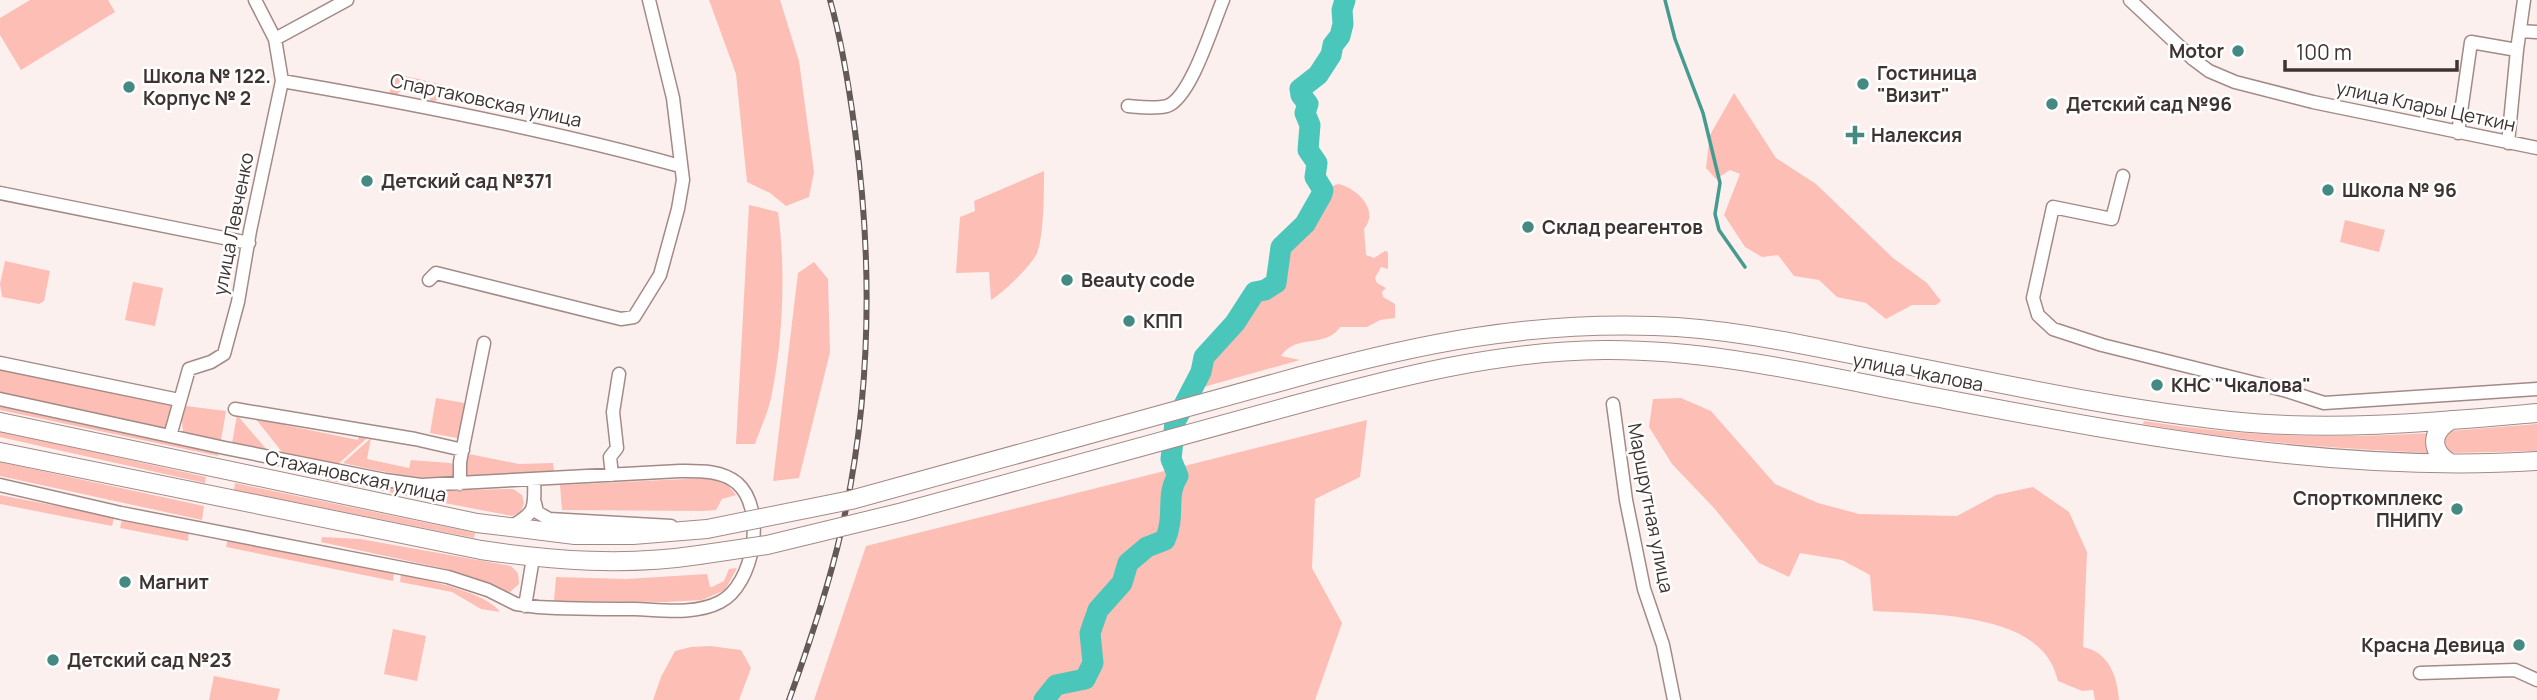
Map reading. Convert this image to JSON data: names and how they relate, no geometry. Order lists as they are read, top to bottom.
{
  "streets": {
    "main road": ["улица Чкалова", "Стахановская улица"],
    "street": [
      "Спартаковская улица",
      "улица Клары Цеткин",
      "улица Левченко",
      "Маршрутная улица"
    ]
  },
  "crossings": [
    ["Спартаковская улица", "улица Левченко"],
    ["улица Чкалова", "Стахановская улица"]
  ],
  "places": {
    "other": [
      "Motor",
      "Гостиница \"Визит\"",
      "Школа № 122. Корпус № 2",
      "Детский сад №96",
      "Детский сад №371",
      "Школа № 96",
      "Склад реагентов",
      "Beauty code",
      "КПП",
      "КНС \"Чкалова\"",
      "Спорткомплекс ПНИПУ",
      "Магнит",
      "Красна Девица",
      "Детский сад №23"
    ],
    "health": ["Налексия"]
  },
  "scale_bar": "100 m"
}
